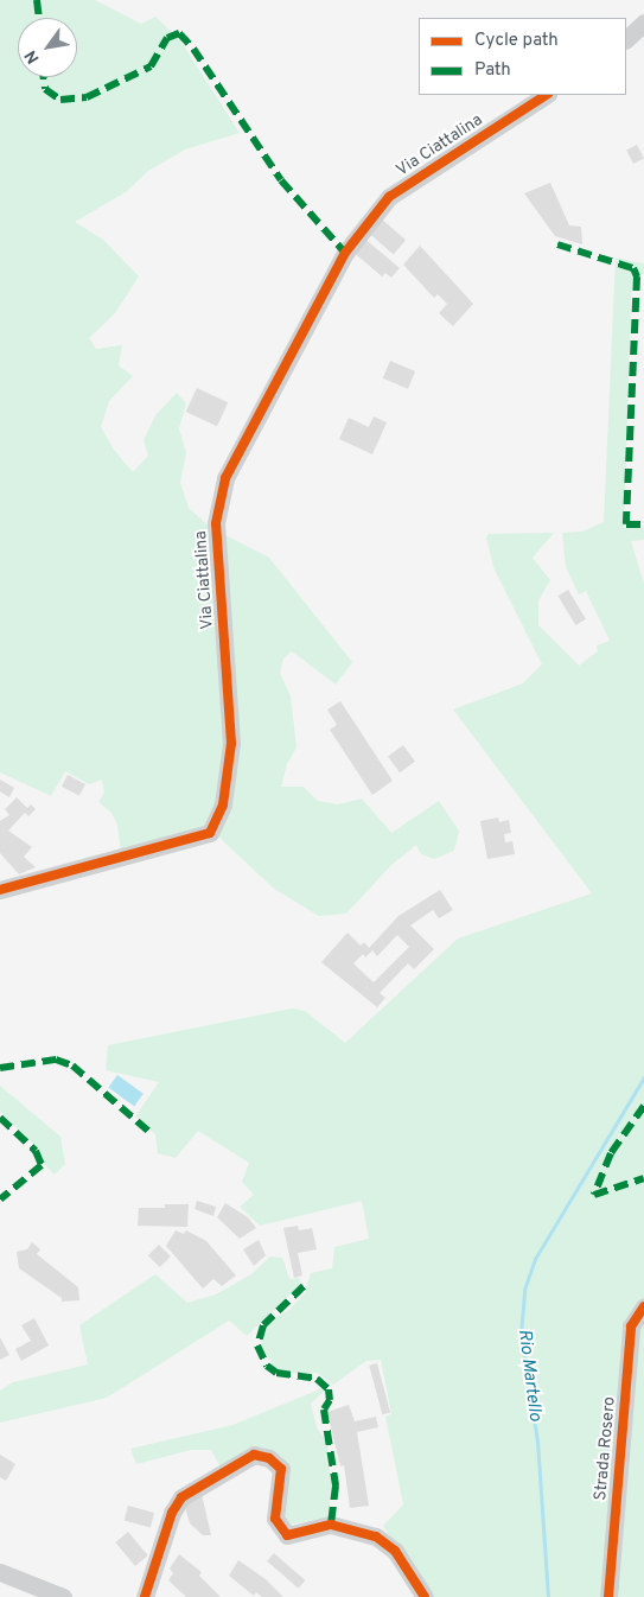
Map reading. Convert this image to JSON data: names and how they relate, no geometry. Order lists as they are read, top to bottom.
{
  "streets": {
    "street": ["Via Ciattalina", "Strada Rosero"]
  },
  "water": ["Rio Martello"],
  "legend": ["Cycle path", "Path"],
  "north": "bottom left"
}
